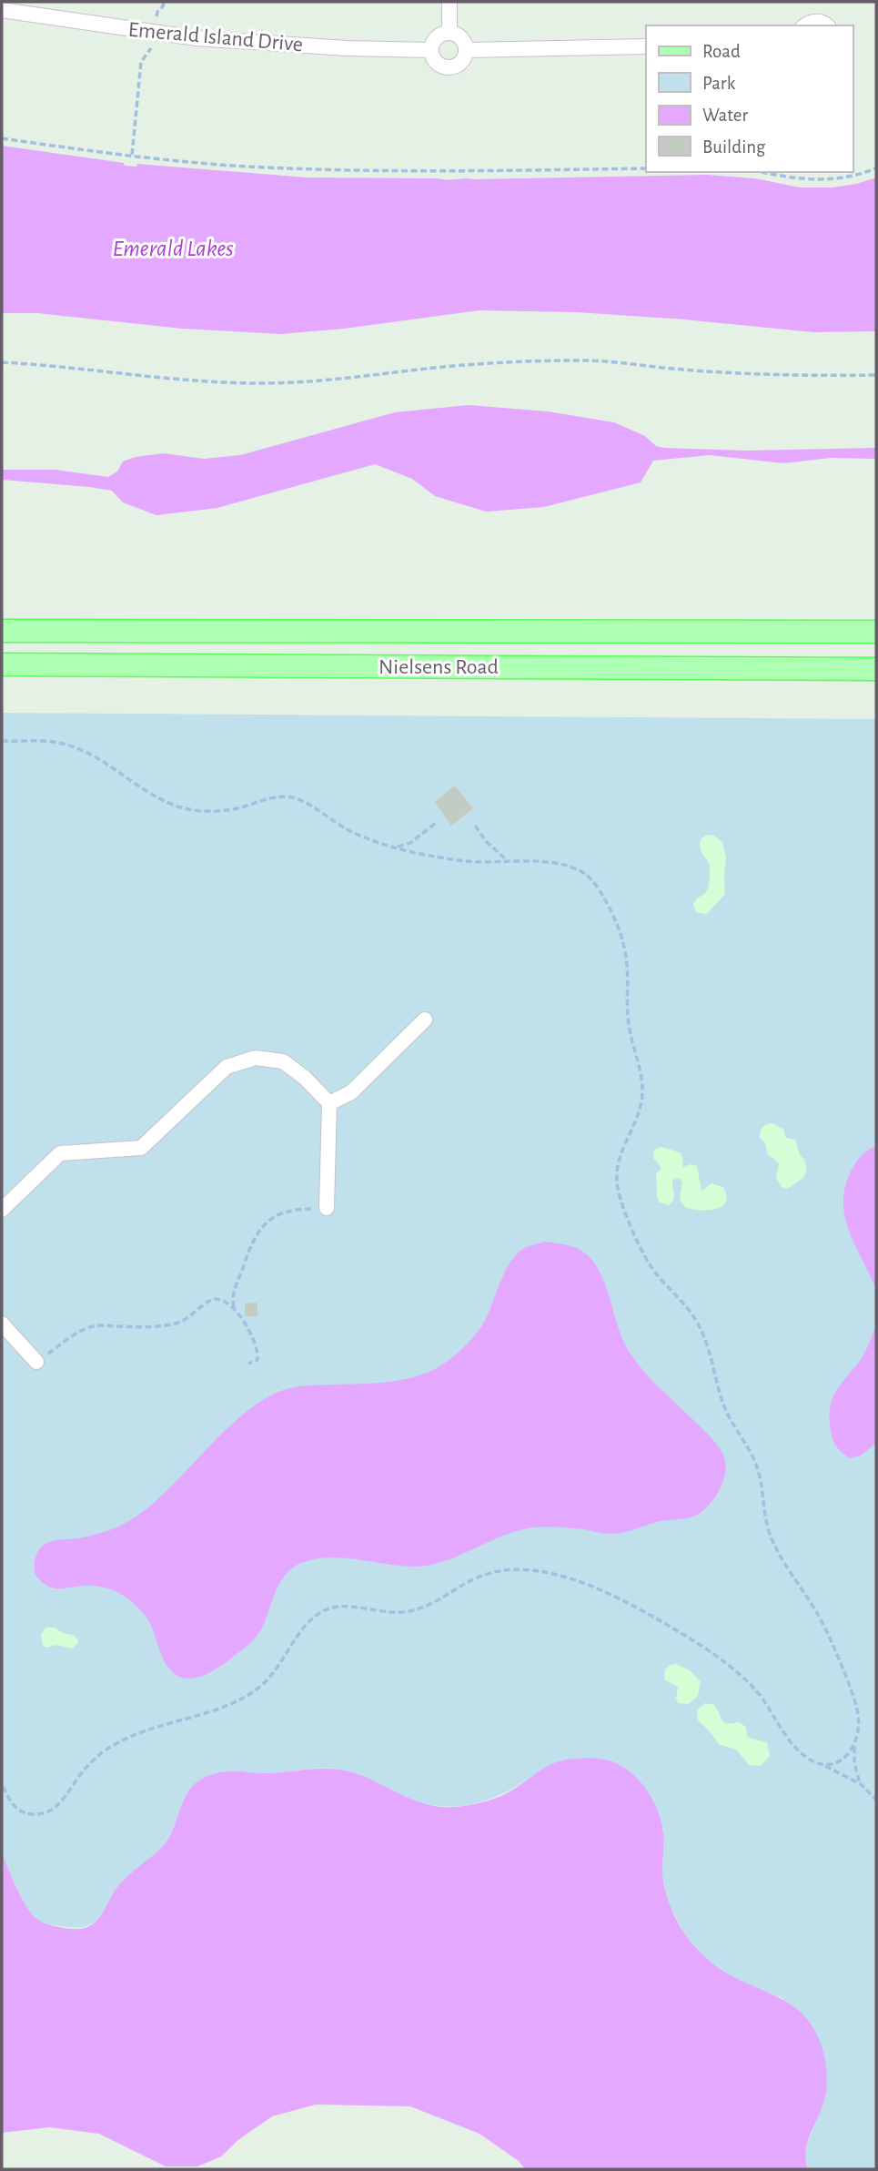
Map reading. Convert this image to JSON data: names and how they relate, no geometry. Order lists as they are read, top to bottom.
{
  "streets": {
    "main road": ["Nielsens Road"],
    "street": ["Emerald Island Drive"]
  },
  "water": ["Emerald Lakes"],
  "legend": [
    "Road",
    "Park",
    "Water",
    "Building"
  ]
}
